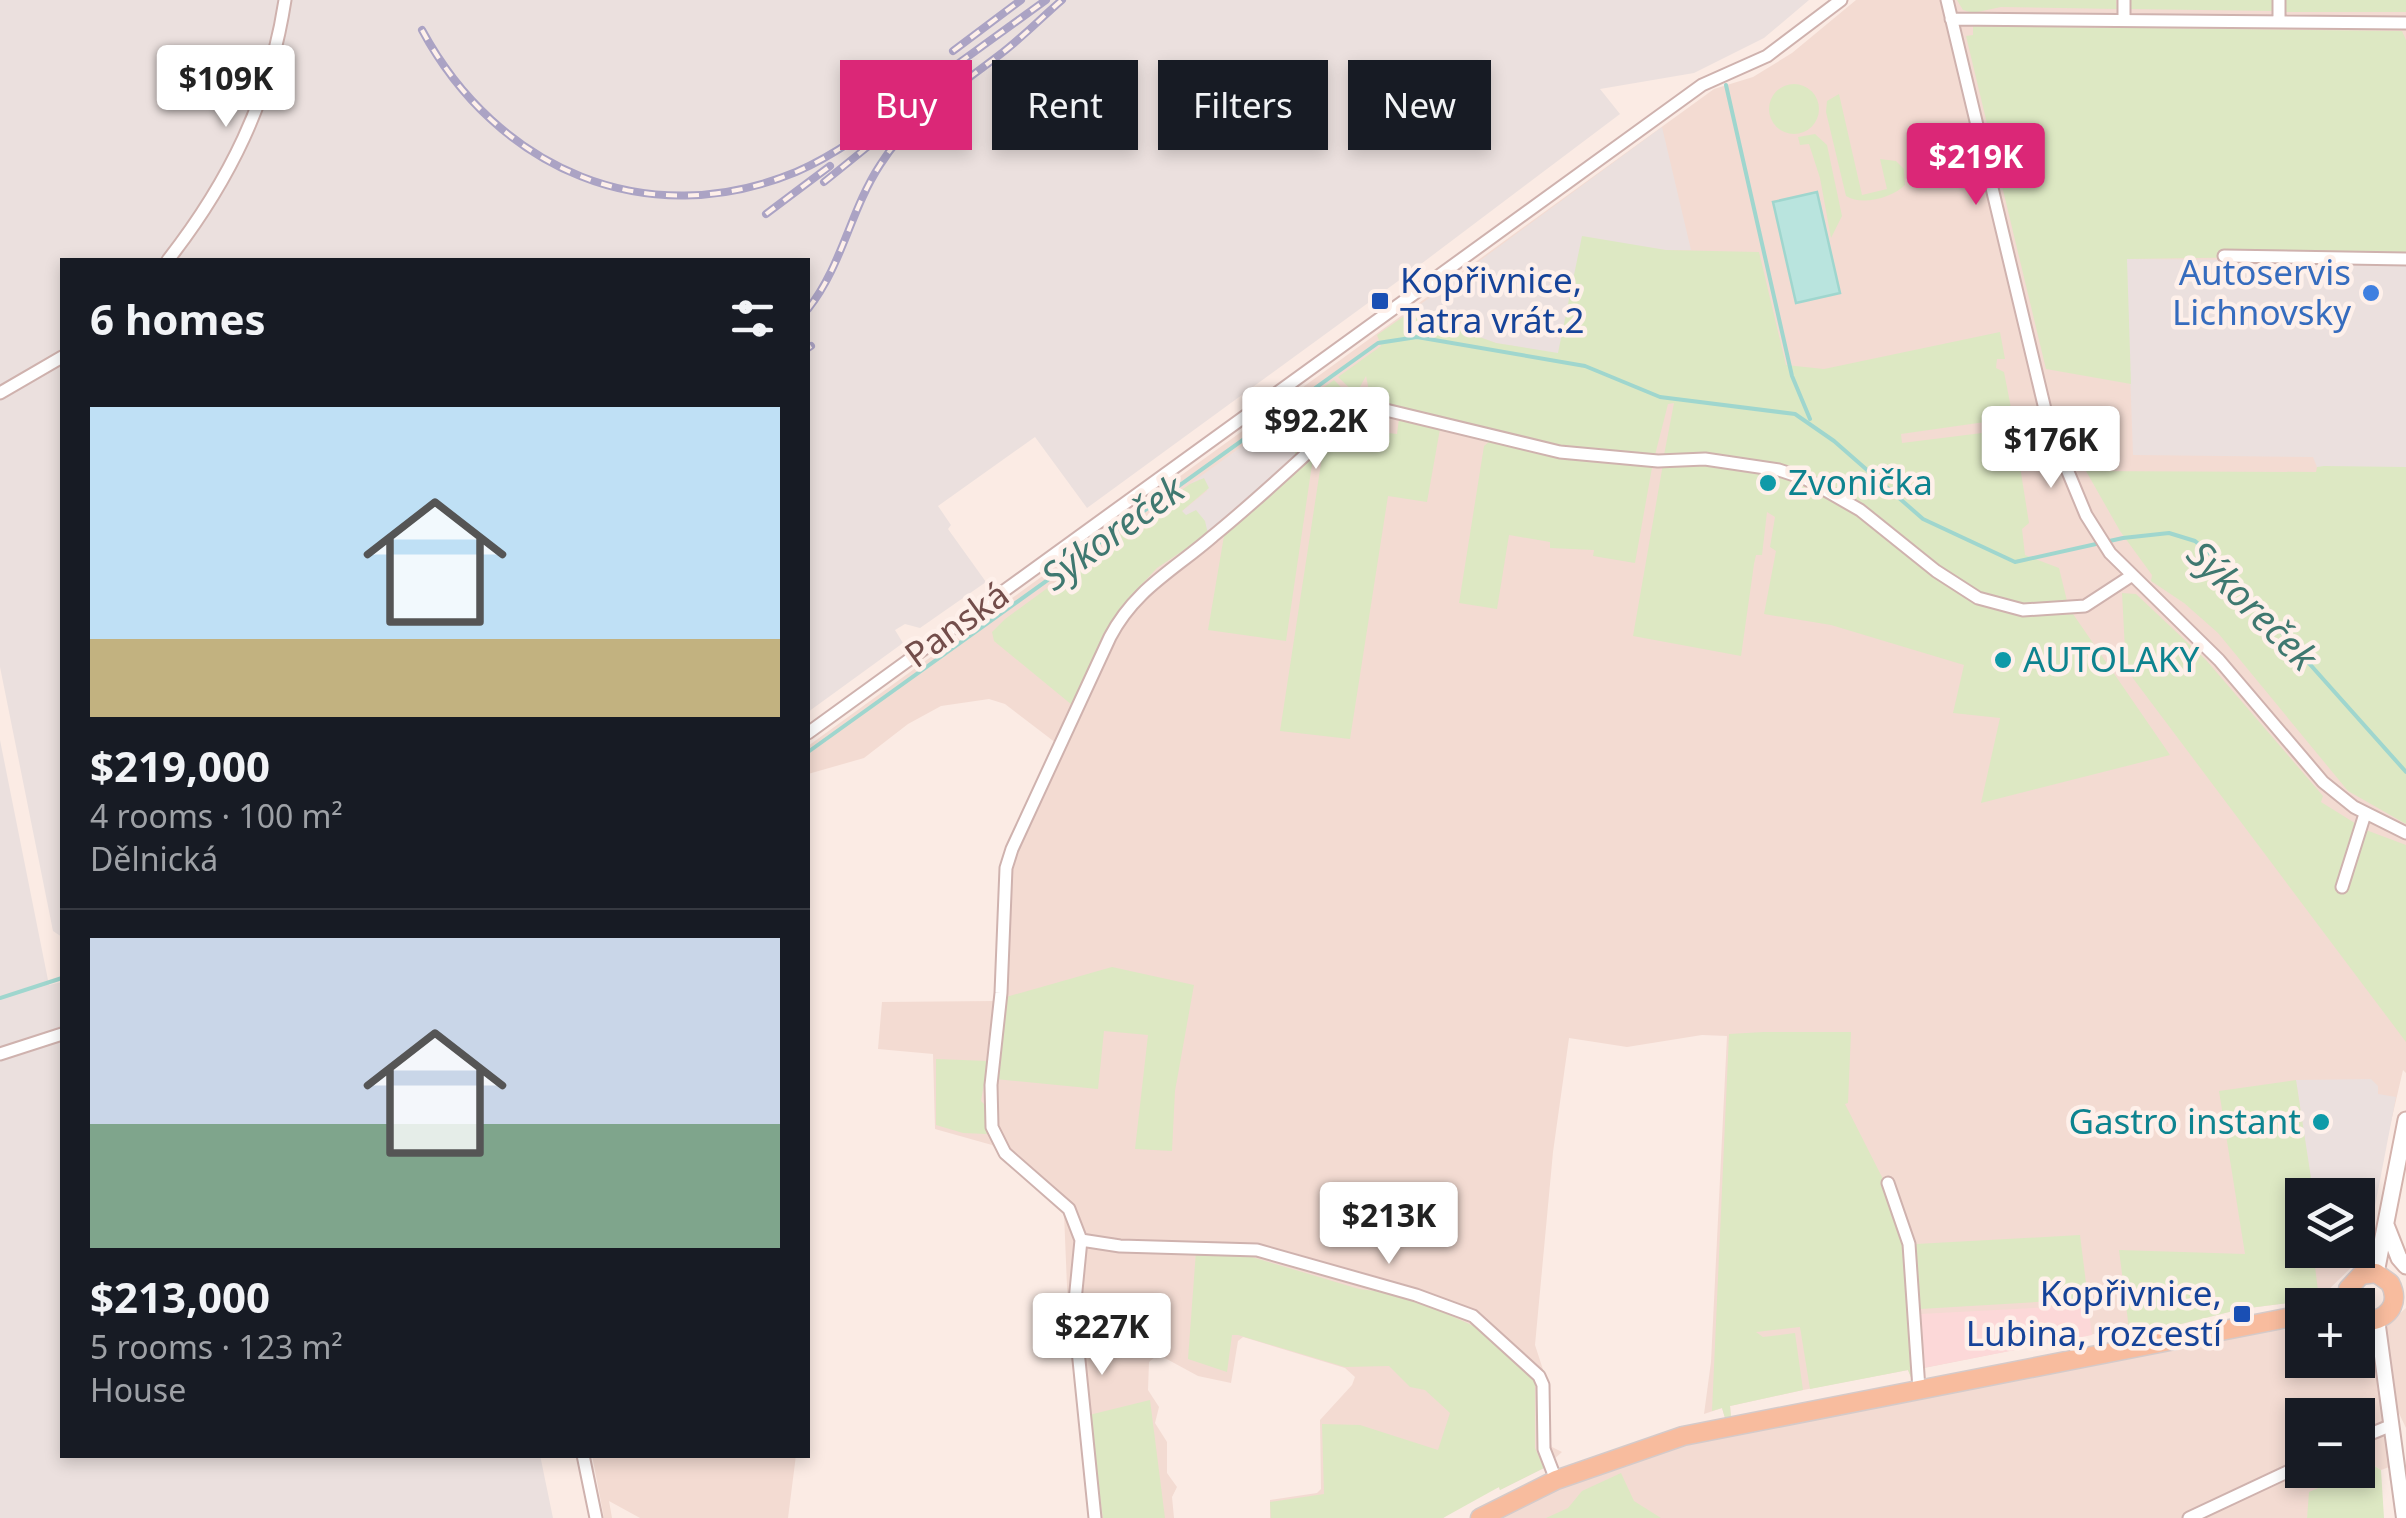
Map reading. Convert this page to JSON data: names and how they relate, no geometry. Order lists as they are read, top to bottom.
{
  "streets": {
    "street": ["Panská"]
  },
  "water": ["Sýkoreček"],
  "places": {
    "other": [
      "Autoservis Lichnovsky",
      "Zvonička",
      "AUTOLAKY",
      "Gastro instant"
    ],
    "transit": ["Kopřivnice, Tatra vrát.2", "Kopřivnice, Lubina, rozcestí"]
  },
  "page": {
    "price": [
      "$109K",
      "$219K",
      "$92.2K",
      "$176K",
      "$213K",
      "$227K"
    ],
    "chip": [
      "Buy",
      "Rent",
      "Filters",
      "New"
    ],
    "heading": "6 homes",
    "list": [
      {
        "name": "$219,000",
        "note": "4 rooms · 100 m² · Dělnická"
      },
      {
        "name": "$213,000",
        "note": "5 rooms · 123 m² · House"
      }
    ],
    "map_buttons": ["+", "−"]
  }
}
